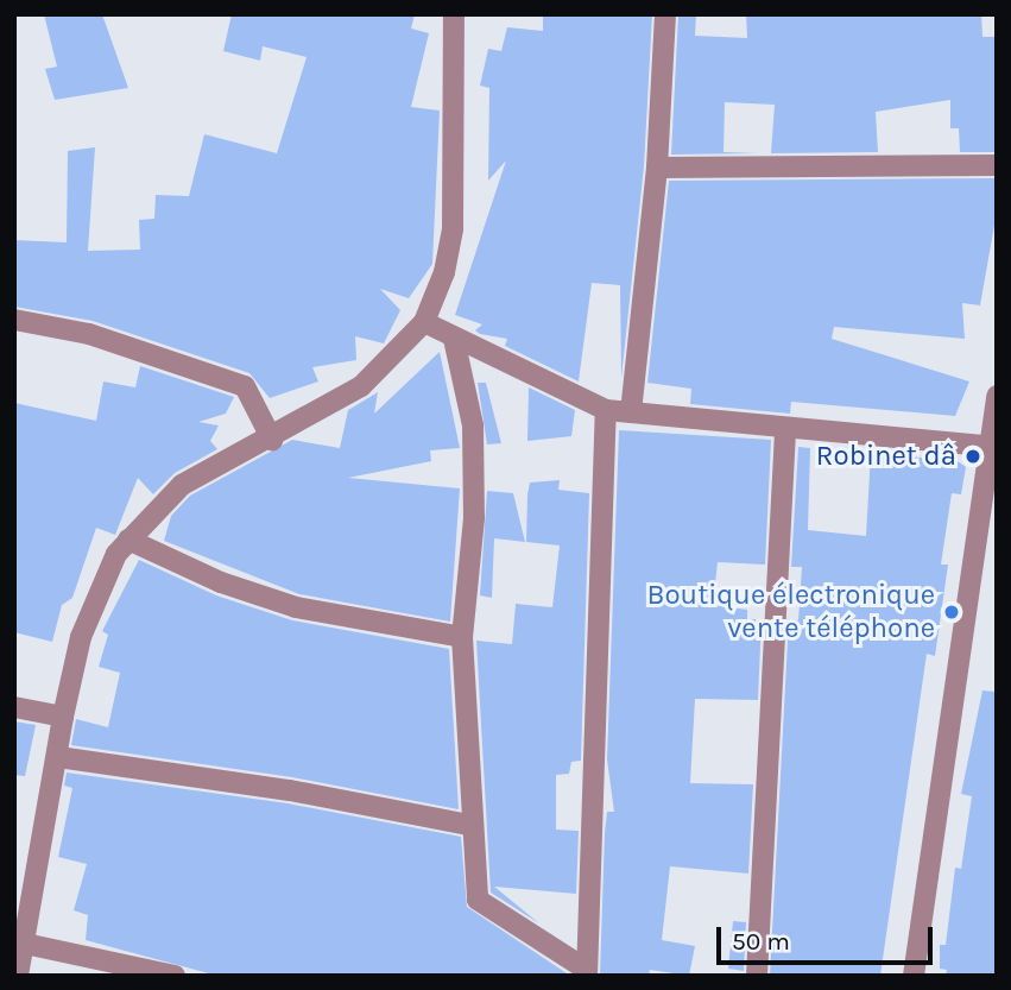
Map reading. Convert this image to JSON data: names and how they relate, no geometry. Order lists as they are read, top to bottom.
{
  "places": ["Robinet dâ", "Boutique électronique vente téléphone"],
  "scale_bar": "50 m"
}
